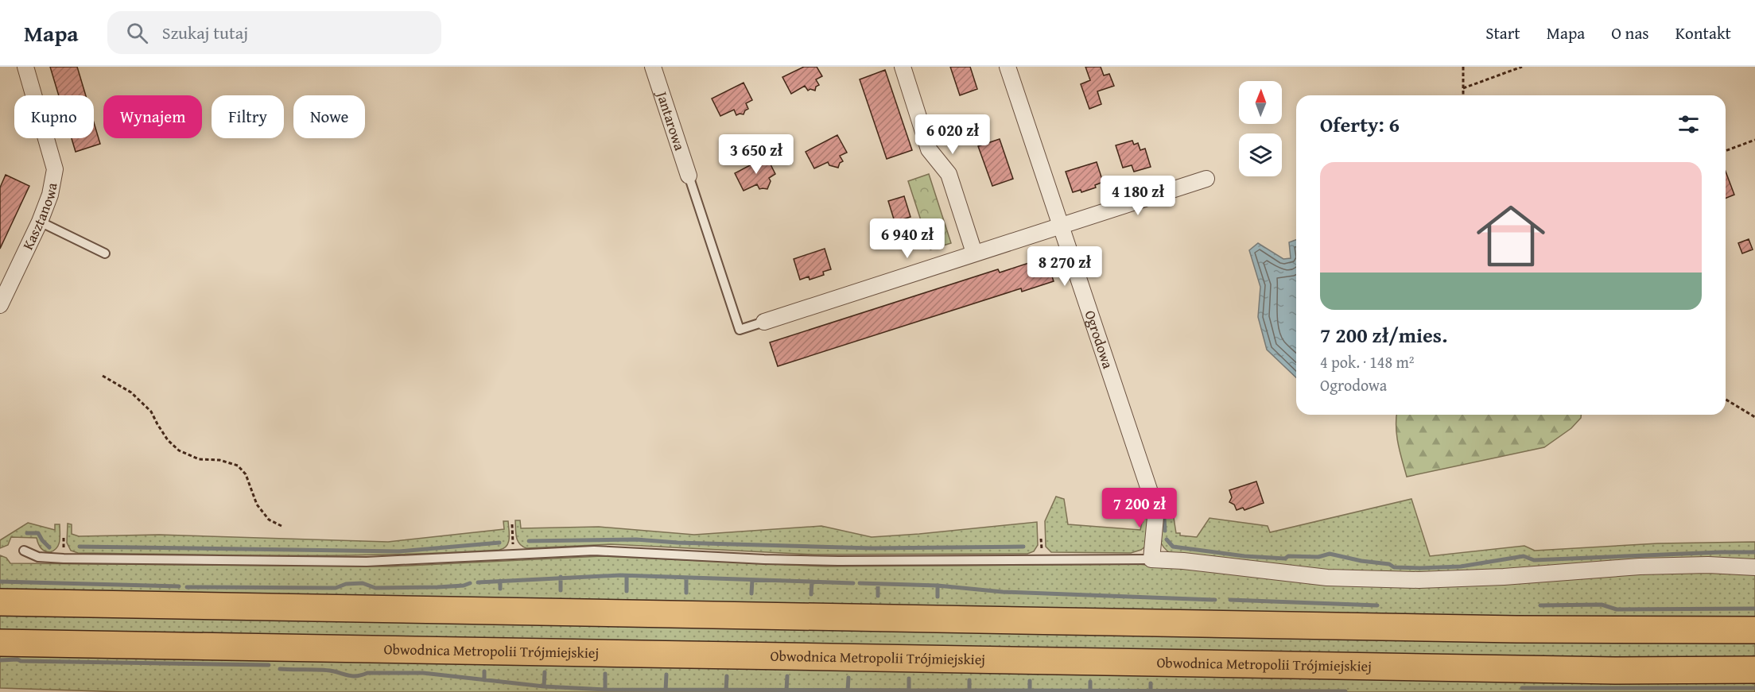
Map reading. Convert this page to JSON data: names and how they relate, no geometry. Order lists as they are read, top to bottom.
{
  "streets": {
    "highway": ["Obwodnica Metropolii Trójmiejskiej"],
    "street": ["Jantarowa", "Kasztanowa", "Ogrodowa"]
  },
  "north": "top",
  "page": {
    "header": "Mapa",
    "search": "Szukaj tutaj",
    "nav": [
      "Start",
      "Mapa",
      "O nas",
      "Kontakt"
    ],
    "chip": [
      "Kupno",
      "Wynajem",
      "Filtry",
      "Nowe"
    ],
    "heading": "Oferty: 6",
    "price": [
      "6 020 zł",
      "3 650 zł",
      "4 180 zł",
      "6 940 zł",
      "8 270 zł",
      "7 200 zł"
    ],
    "list": [
      {
        "name": "7 200 zł/mies.",
        "note": "4 pok. · 148 m² · Ogrodowa"
      }
    ]
  }
}
